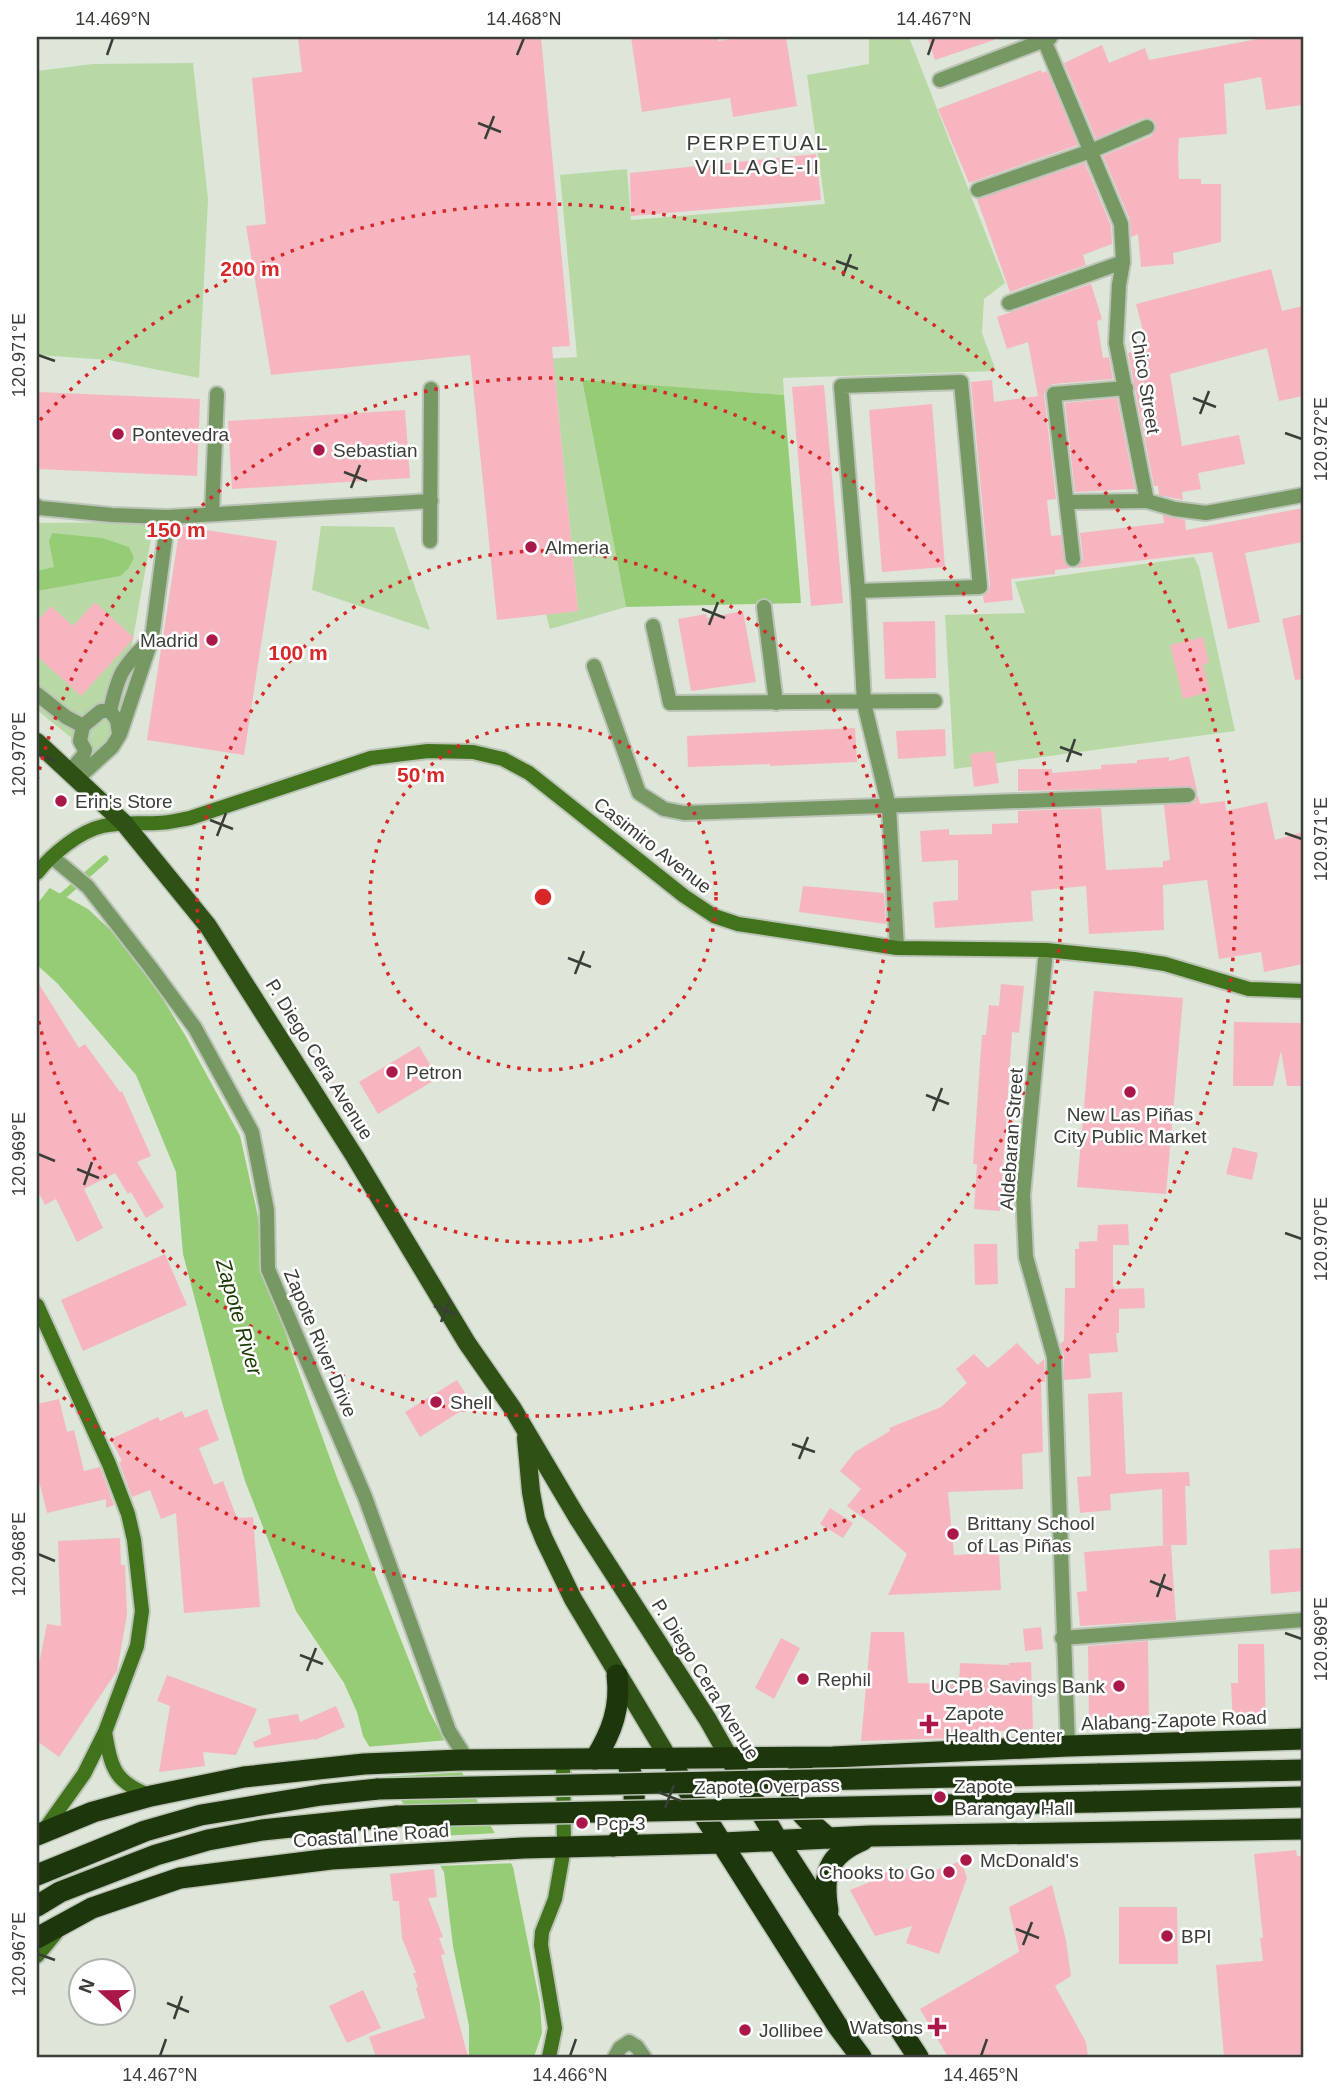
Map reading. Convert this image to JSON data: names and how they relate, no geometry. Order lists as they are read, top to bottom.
{
  "streets": {
    "highway": [
      "P. Diego Cera Avenue",
      "Alabang-Zapote Road",
      "Zapote Overpass",
      "Coastal Line Road"
    ],
    "street": [
      "Chico Street",
      "Casimiro Avenue",
      "Aldebaran Street",
      "Zapote River Drive"
    ]
  },
  "crossings": [
    ["Casimiro Avenue", "P. Diego Cera Avenue"],
    ["Casimiro Avenue", "Aldebaran Street"],
    ["Casimiro Avenue", "Zapote River Drive"],
    ["P. Diego Cera Avenue", "Alabang-Zapote Road"],
    ["P. Diego Cera Avenue", "Coastal Line Road"],
    ["Aldebaran Street", "Alabang-Zapote Road"]
  ],
  "districts": ["PERPETUAL VILLAGE-II"],
  "water": ["Zapote River"],
  "places": {
    "other": [
      "Pontevedra",
      "Sebastian",
      "Almeria",
      "Madrid",
      "Erin's Store",
      "Petron",
      "New Las Piñas City Public Market",
      "Shell",
      "Brittany School of Las Piñas",
      "Rephil",
      "UCPB Savings Bank",
      "Zapote Barangay Hall",
      "Pcp-3",
      "McDonald's",
      "Chooks to Go",
      "BPI",
      "Jollibee"
    ],
    "health": ["Zapote Health Center", "Watsons"]
  },
  "north": "left",
  "coordinates": [
    "14.469°N",
    "14.468°N",
    "14.467°N",
    "120.971°E",
    "120.972°E",
    "120.970°E",
    "120.969°E",
    "120.968°E",
    "120.967°E",
    "14.466°N",
    "14.465°N"
  ],
  "rings": [
    "200 m",
    "150 m",
    "100 m",
    "50 m"
  ]
}
